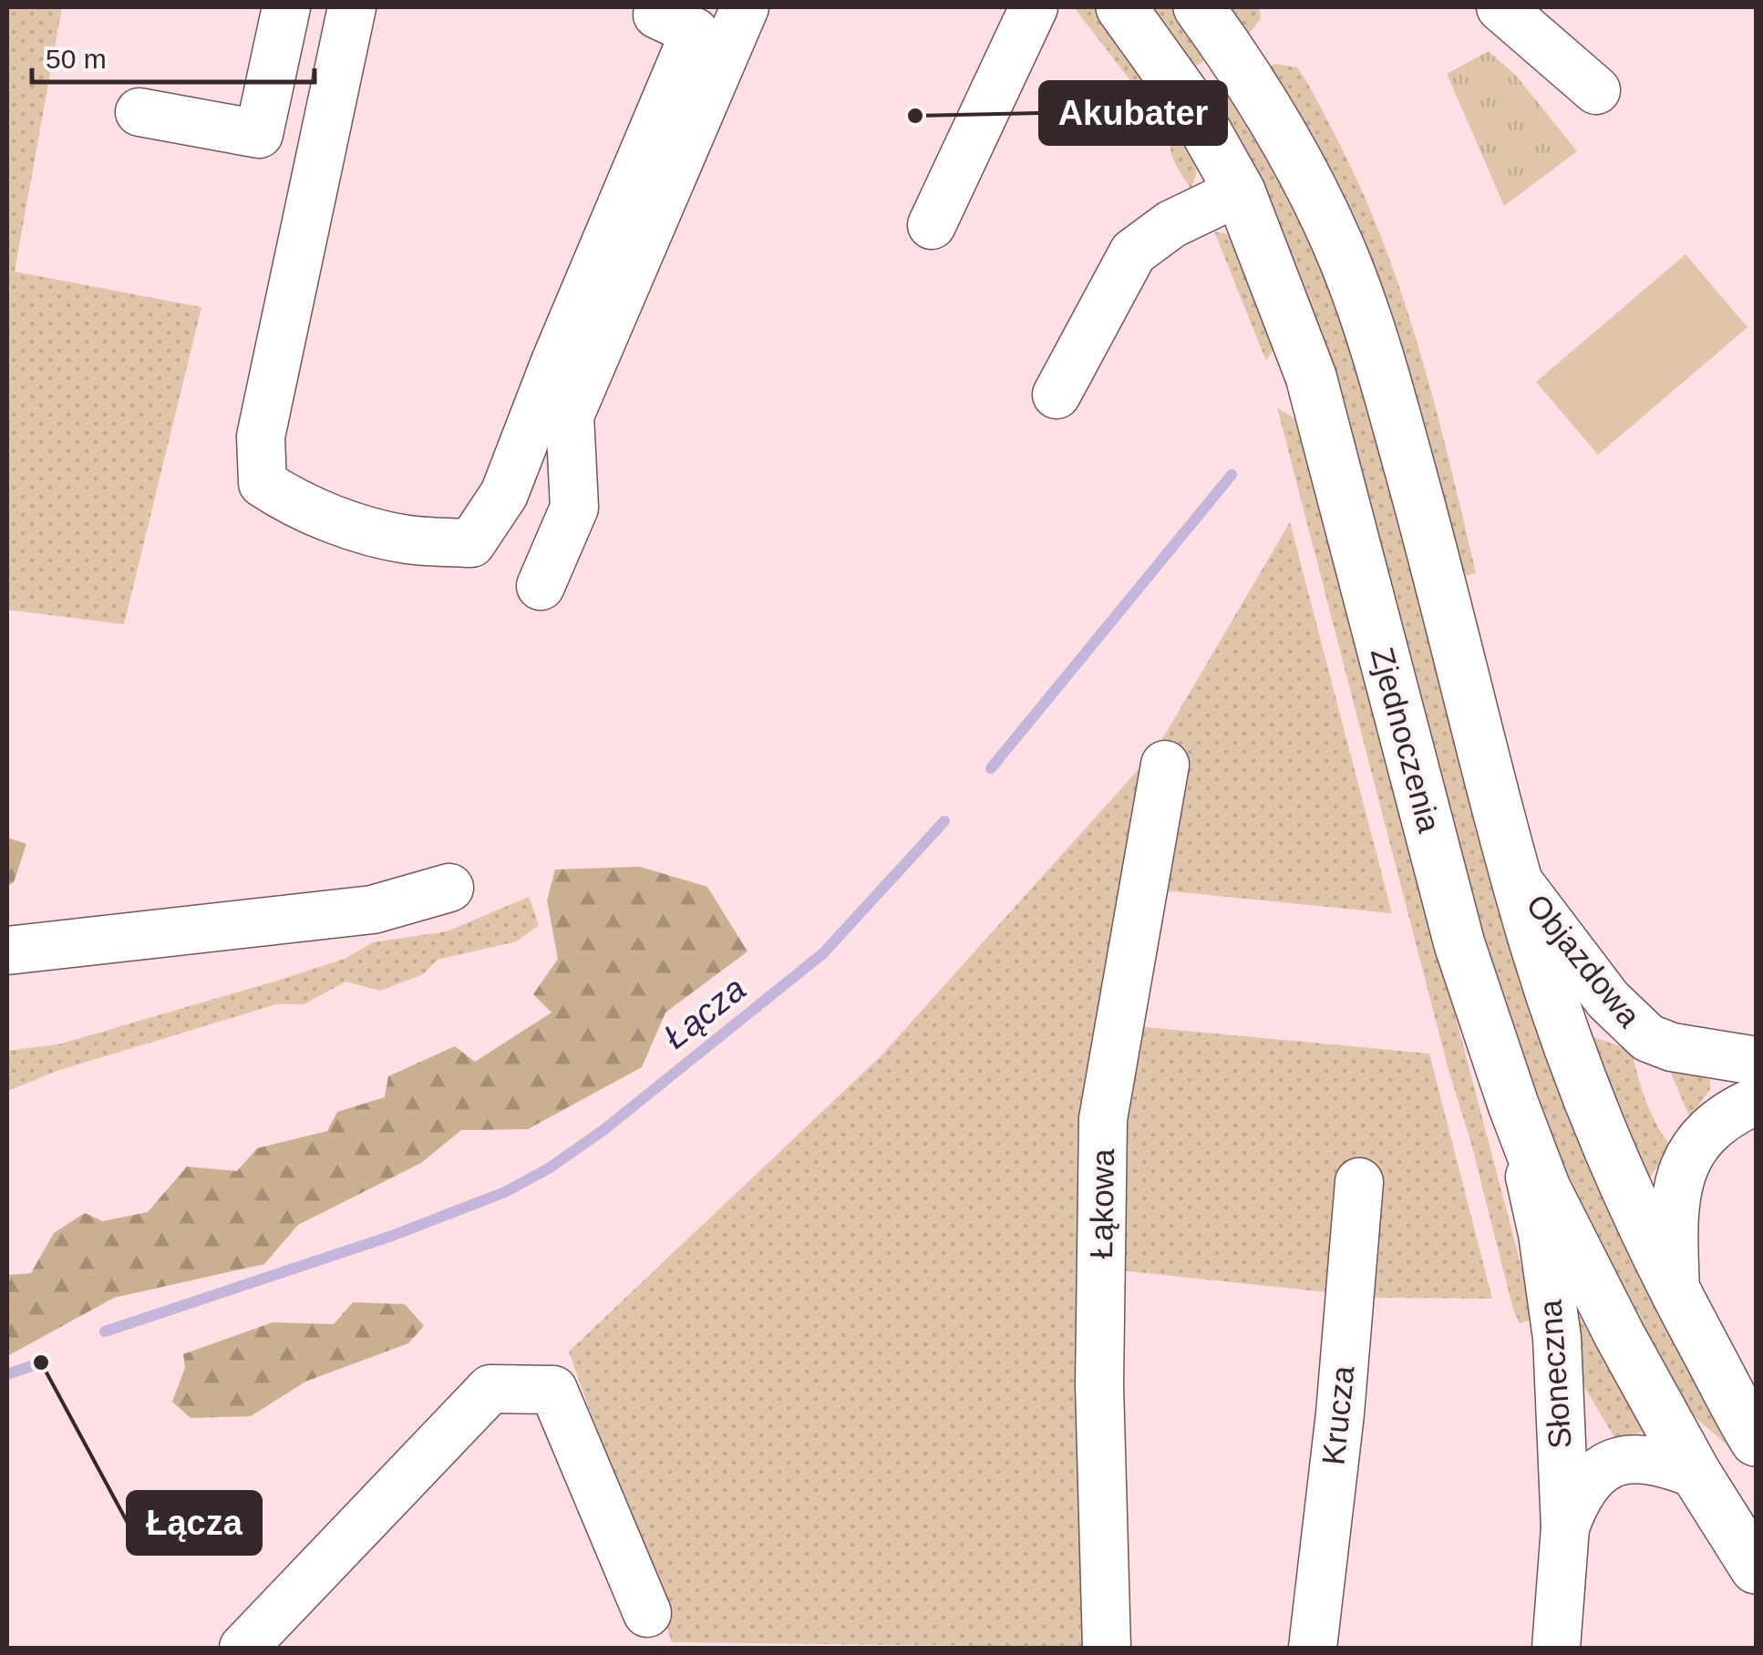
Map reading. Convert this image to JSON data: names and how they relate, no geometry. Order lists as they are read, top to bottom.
{
  "streets": {
    "main road": ["Zjednoczenia"],
    "street": [
      "Objazdowa",
      "Łąkowa",
      "Słoneczna",
      "Krucza"
    ]
  },
  "crossings": [
    ["Zjednoczenia", "Słoneczna"]
  ],
  "water": ["Łącza"],
  "places": ["Akubater", "Łącza"],
  "scale_bar": "50 m"
}
